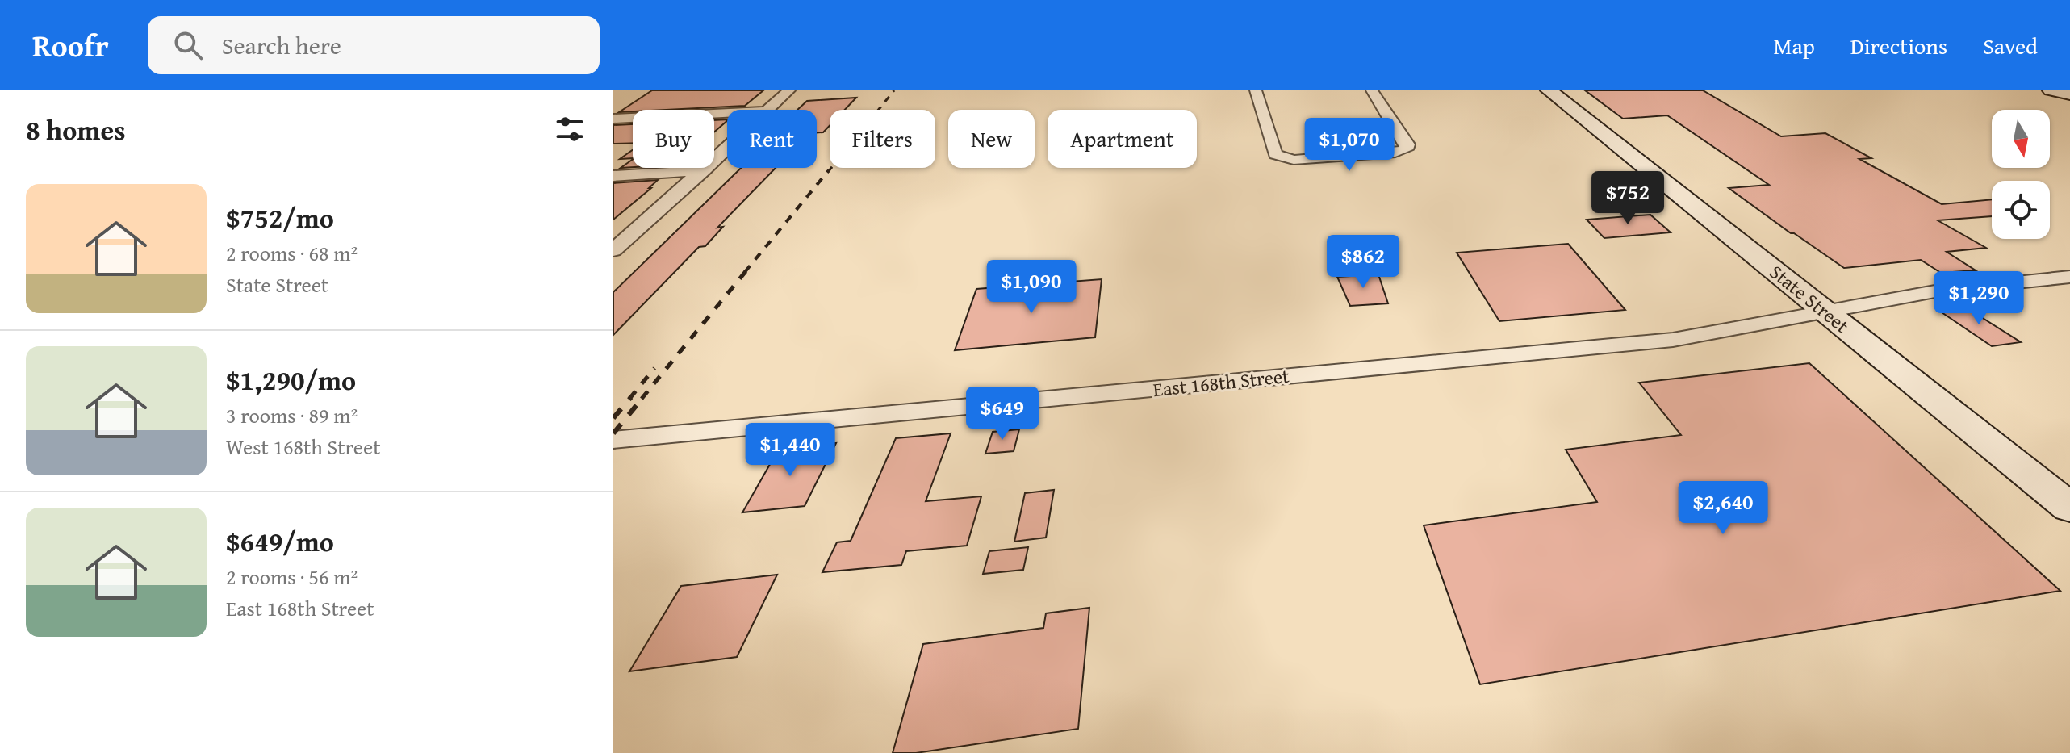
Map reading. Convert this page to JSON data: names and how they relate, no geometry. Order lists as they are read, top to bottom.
{
  "streets": {
    "street": ["State Street", "East 168th Street"]
  },
  "crossings": [
    ["State Street", "East 168th Street"]
  ],
  "north": "bottom",
  "page": {
    "header": "Roofr",
    "search": "Search here",
    "nav": ["Map", "Directions", "Saved"],
    "heading": "8 homes",
    "chip": [
      "Buy",
      "Rent",
      "Filters",
      "New",
      "Apartment"
    ],
    "price": [
      "$1,070",
      "$752",
      "$862",
      "$1,090",
      "$1,290",
      "$649",
      "$1,440",
      "$2,640"
    ],
    "list": [
      {
        "name": "$752/mo",
        "note": "2 rooms · 68 m² · State Street"
      },
      {
        "name": "$1,290/mo",
        "note": "3 rooms · 89 m² · West 168th Street"
      },
      {
        "name": "$649/mo",
        "note": "2 rooms · 56 m² · East 168th Street"
      }
    ]
  }
}
